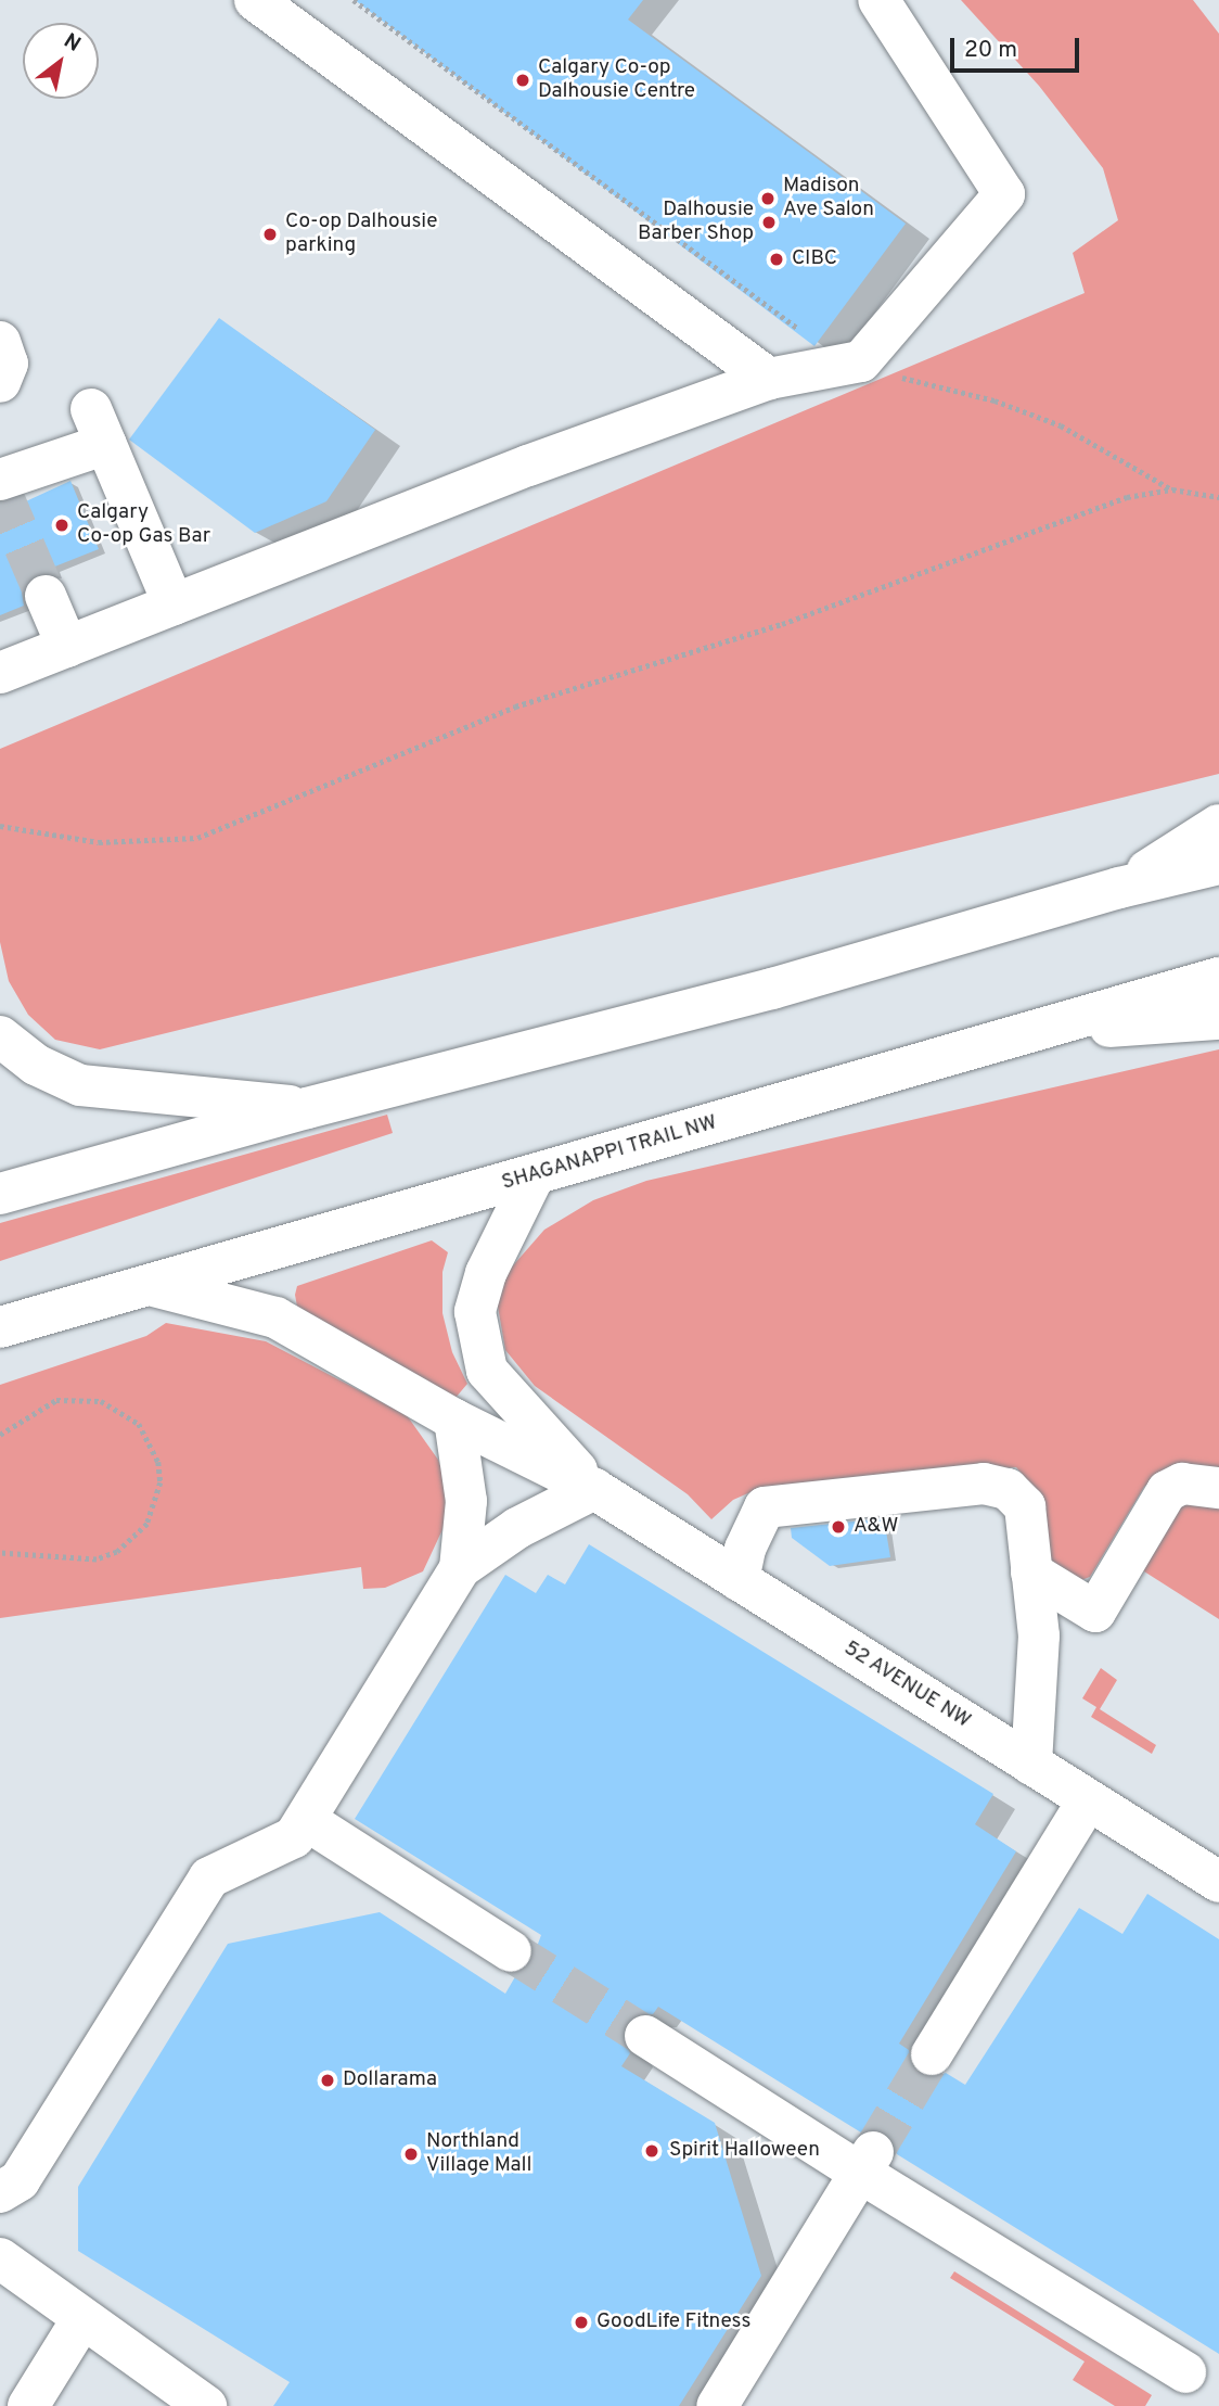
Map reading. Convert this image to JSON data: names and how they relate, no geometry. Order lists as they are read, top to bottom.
{
  "streets": {
    "main road": ["SHAGANAPPI TRAIL NW", "52 AVENUE NW"]
  },
  "places": [
    "Calgary Co-op Dalhousie Centre",
    "Madison Ave Salon",
    "Dalhousie Barber Shop",
    "Co-op Dalhousie parking",
    "CIBC",
    "Calgary Co-op Gas Bar",
    "A&W",
    "Dollarama",
    "Spirit Halloween",
    "Northland Village Mall",
    "GoodLife Fitness"
  ],
  "scale_bar": "20 m",
  "north": "top right"
}
